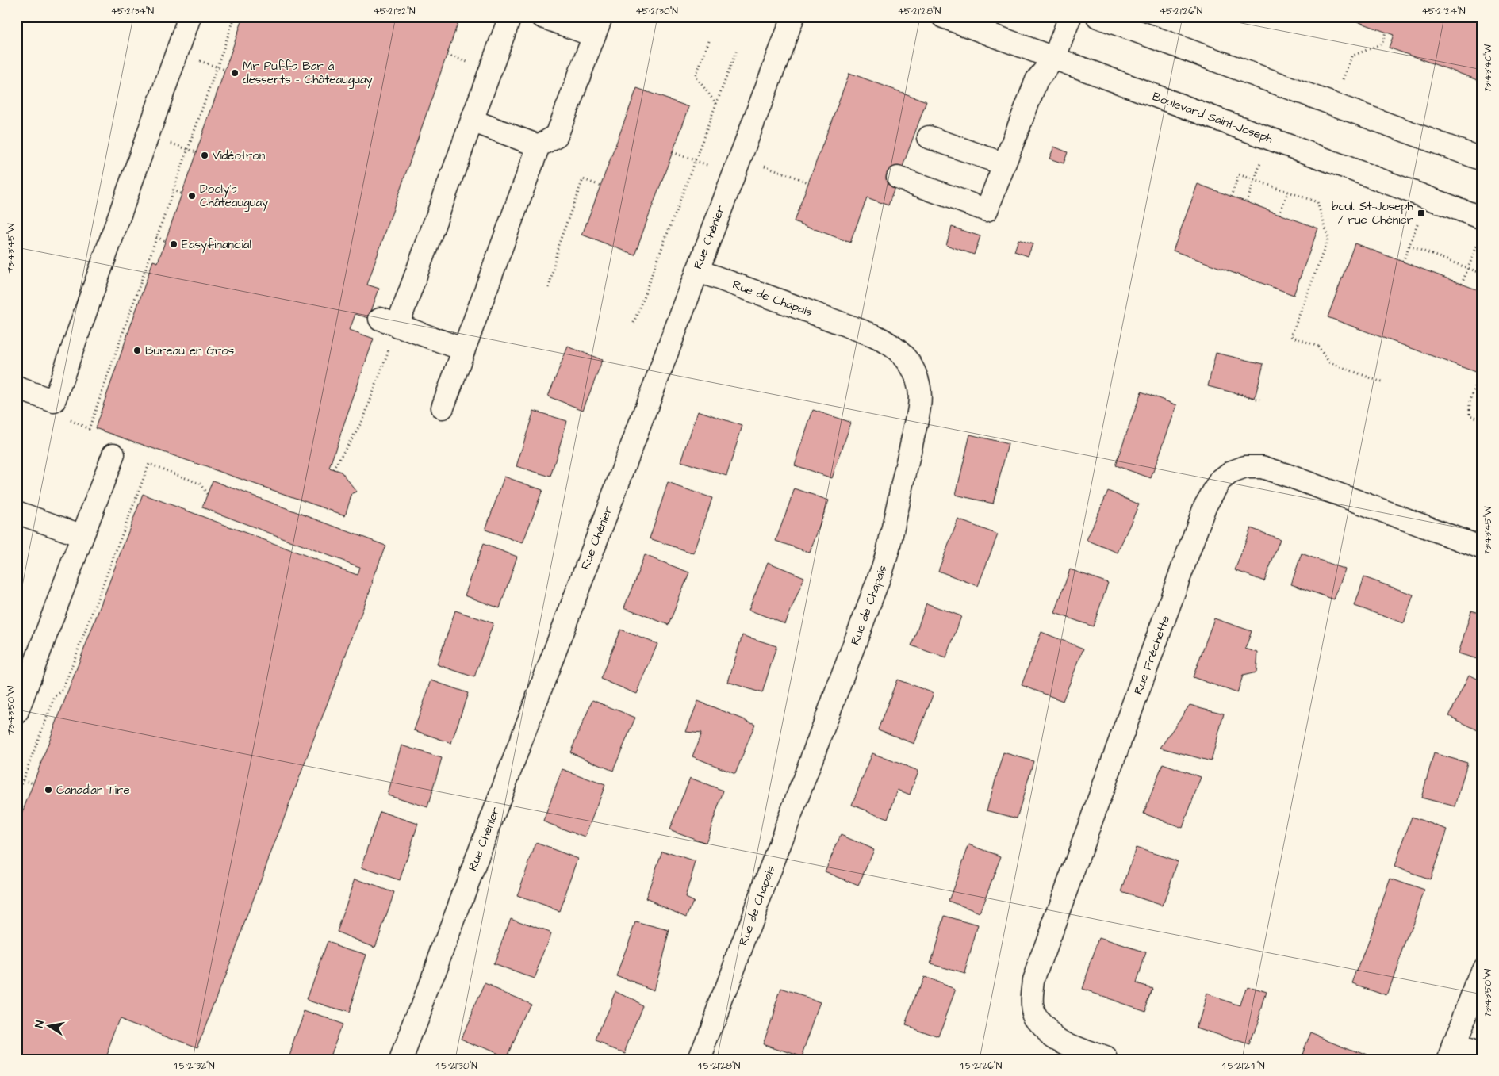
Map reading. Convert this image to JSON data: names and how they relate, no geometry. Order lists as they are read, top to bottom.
{
  "streets": {
    "street": [
      "Boulevard Saint-Joseph",
      "Rue Chénier",
      "Rue de Chapais",
      "Rue Fréchette"
    ]
  },
  "crossings": [
    ["Rue Chénier", "Rue de Chapais"]
  ],
  "places": {
    "other": [
      "Mr Puffs Bar à desserts - Châteauguay",
      "Vidéotron",
      "Dooly's Châteauguay",
      "Easyfinancial",
      "Bureau en Gros",
      "Canadian Tire"
    ],
    "transit": ["boul. St-Joseph / rue Chénier"]
  },
  "north": "left",
  "coordinates": [
    "45°21'34\"N",
    "45°21'32\"N",
    "45°21'30\"N",
    "45°21'28\"N",
    "45°21'26\"N",
    "45°21'24\"N",
    "73°43'40\"W",
    "73°43'45\"W",
    "73°43'50\"W"
  ]
}
